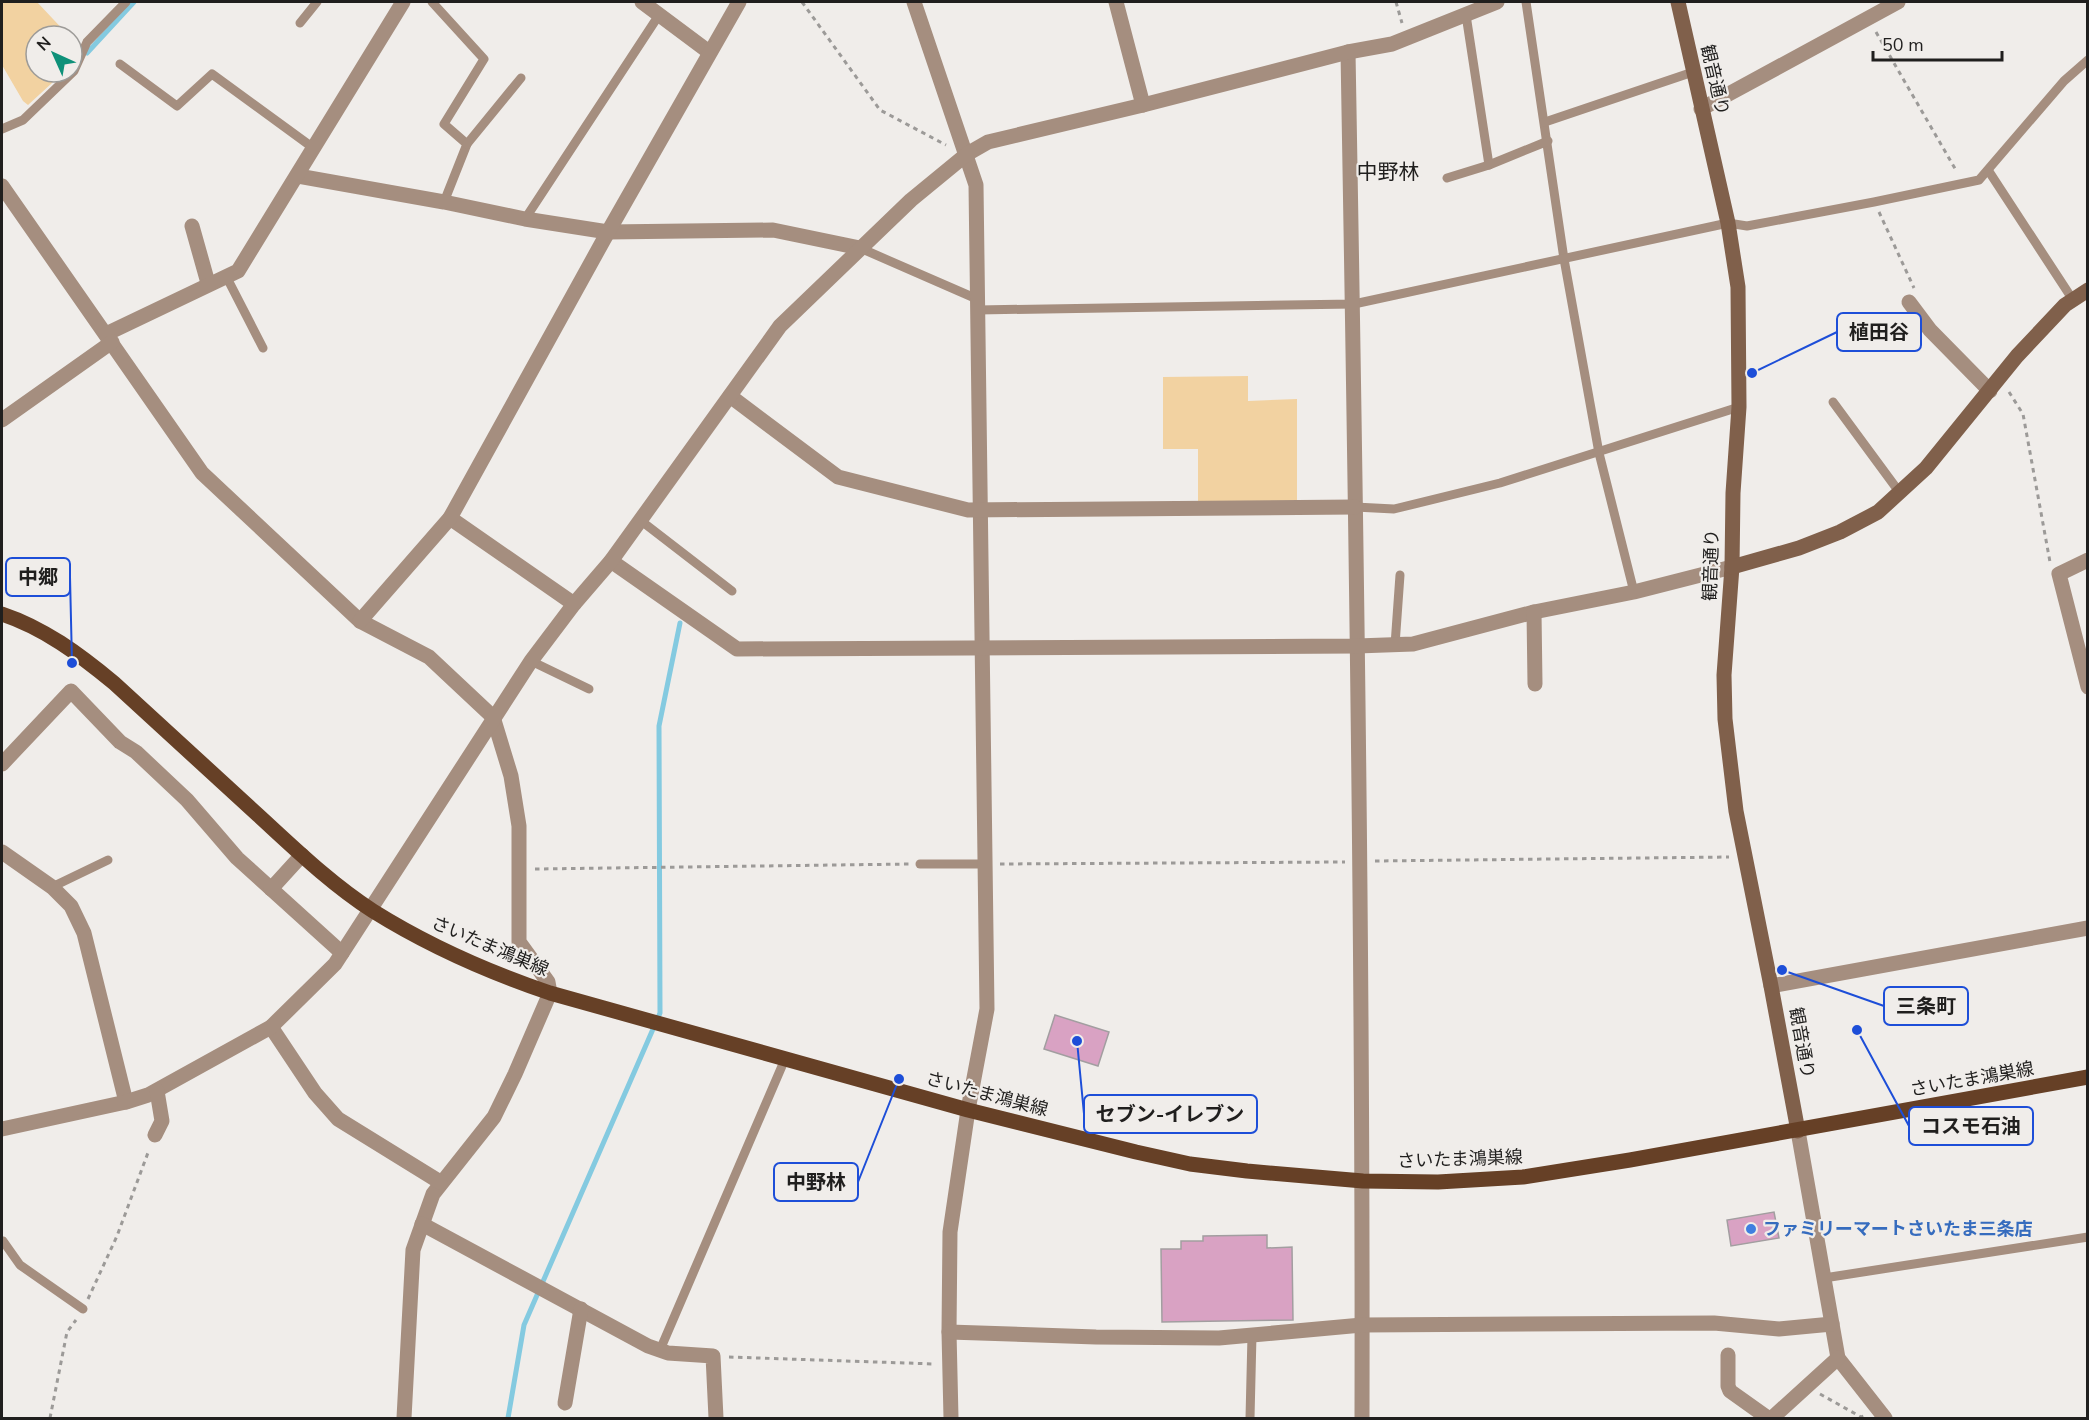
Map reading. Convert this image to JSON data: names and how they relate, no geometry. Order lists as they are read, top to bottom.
{
  "streets": {
    "main road": ["さいたま鴻巣線"],
    "street": ["観音通り"]
  },
  "crossings": [
    ["観音通り", "さいたま鴻巣線"]
  ],
  "districts": ["中野林"],
  "places": [
    "植田谷",
    "中郷",
    "三条町",
    "コスモ石油",
    "セブン-イレブン",
    "中野林",
    "ファミリーマートさいたま三条店"
  ],
  "scale_bar": "50 m",
  "north": "top left"
}
